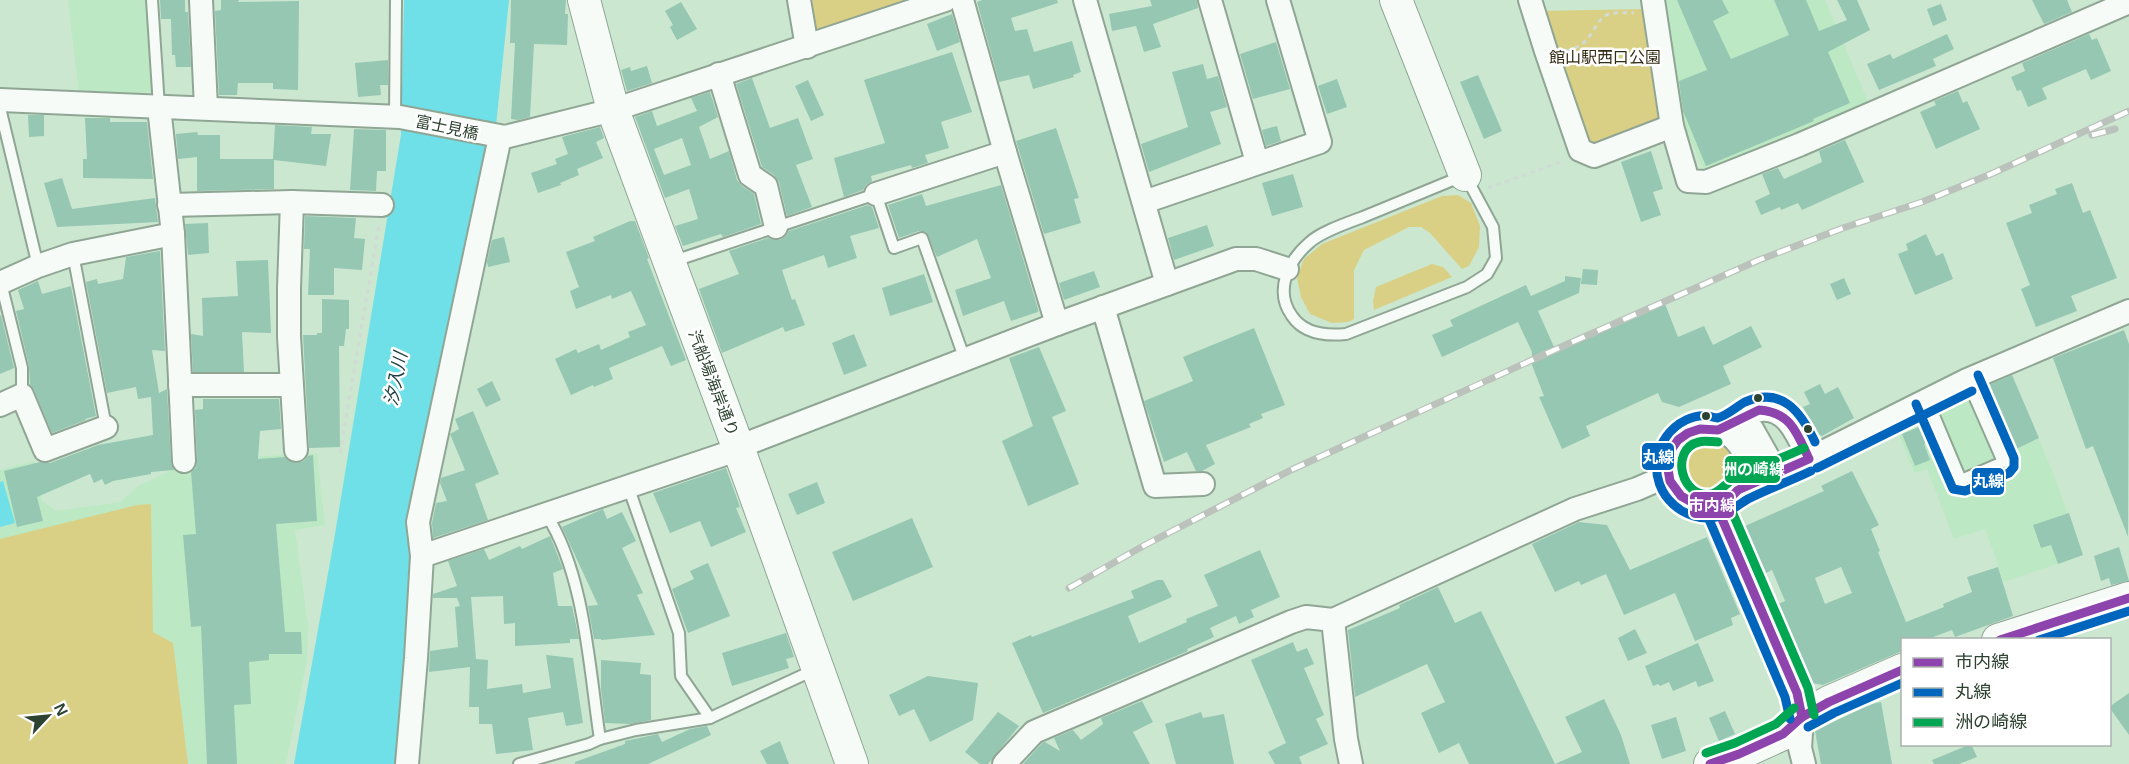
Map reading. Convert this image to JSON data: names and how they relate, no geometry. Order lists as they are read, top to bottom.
{
  "streets": {
    "street": ["富士見橋", "汽船場海岸通り"]
  },
  "water": ["汐入川"],
  "parks": ["館山駅西口公園"],
  "lines": ["transit line 丸線", "transit line 市内線", "transit line 洲の崎線"],
  "legend": ["市内線", "丸線", "洲の崎線"],
  "north": "top right"
}
